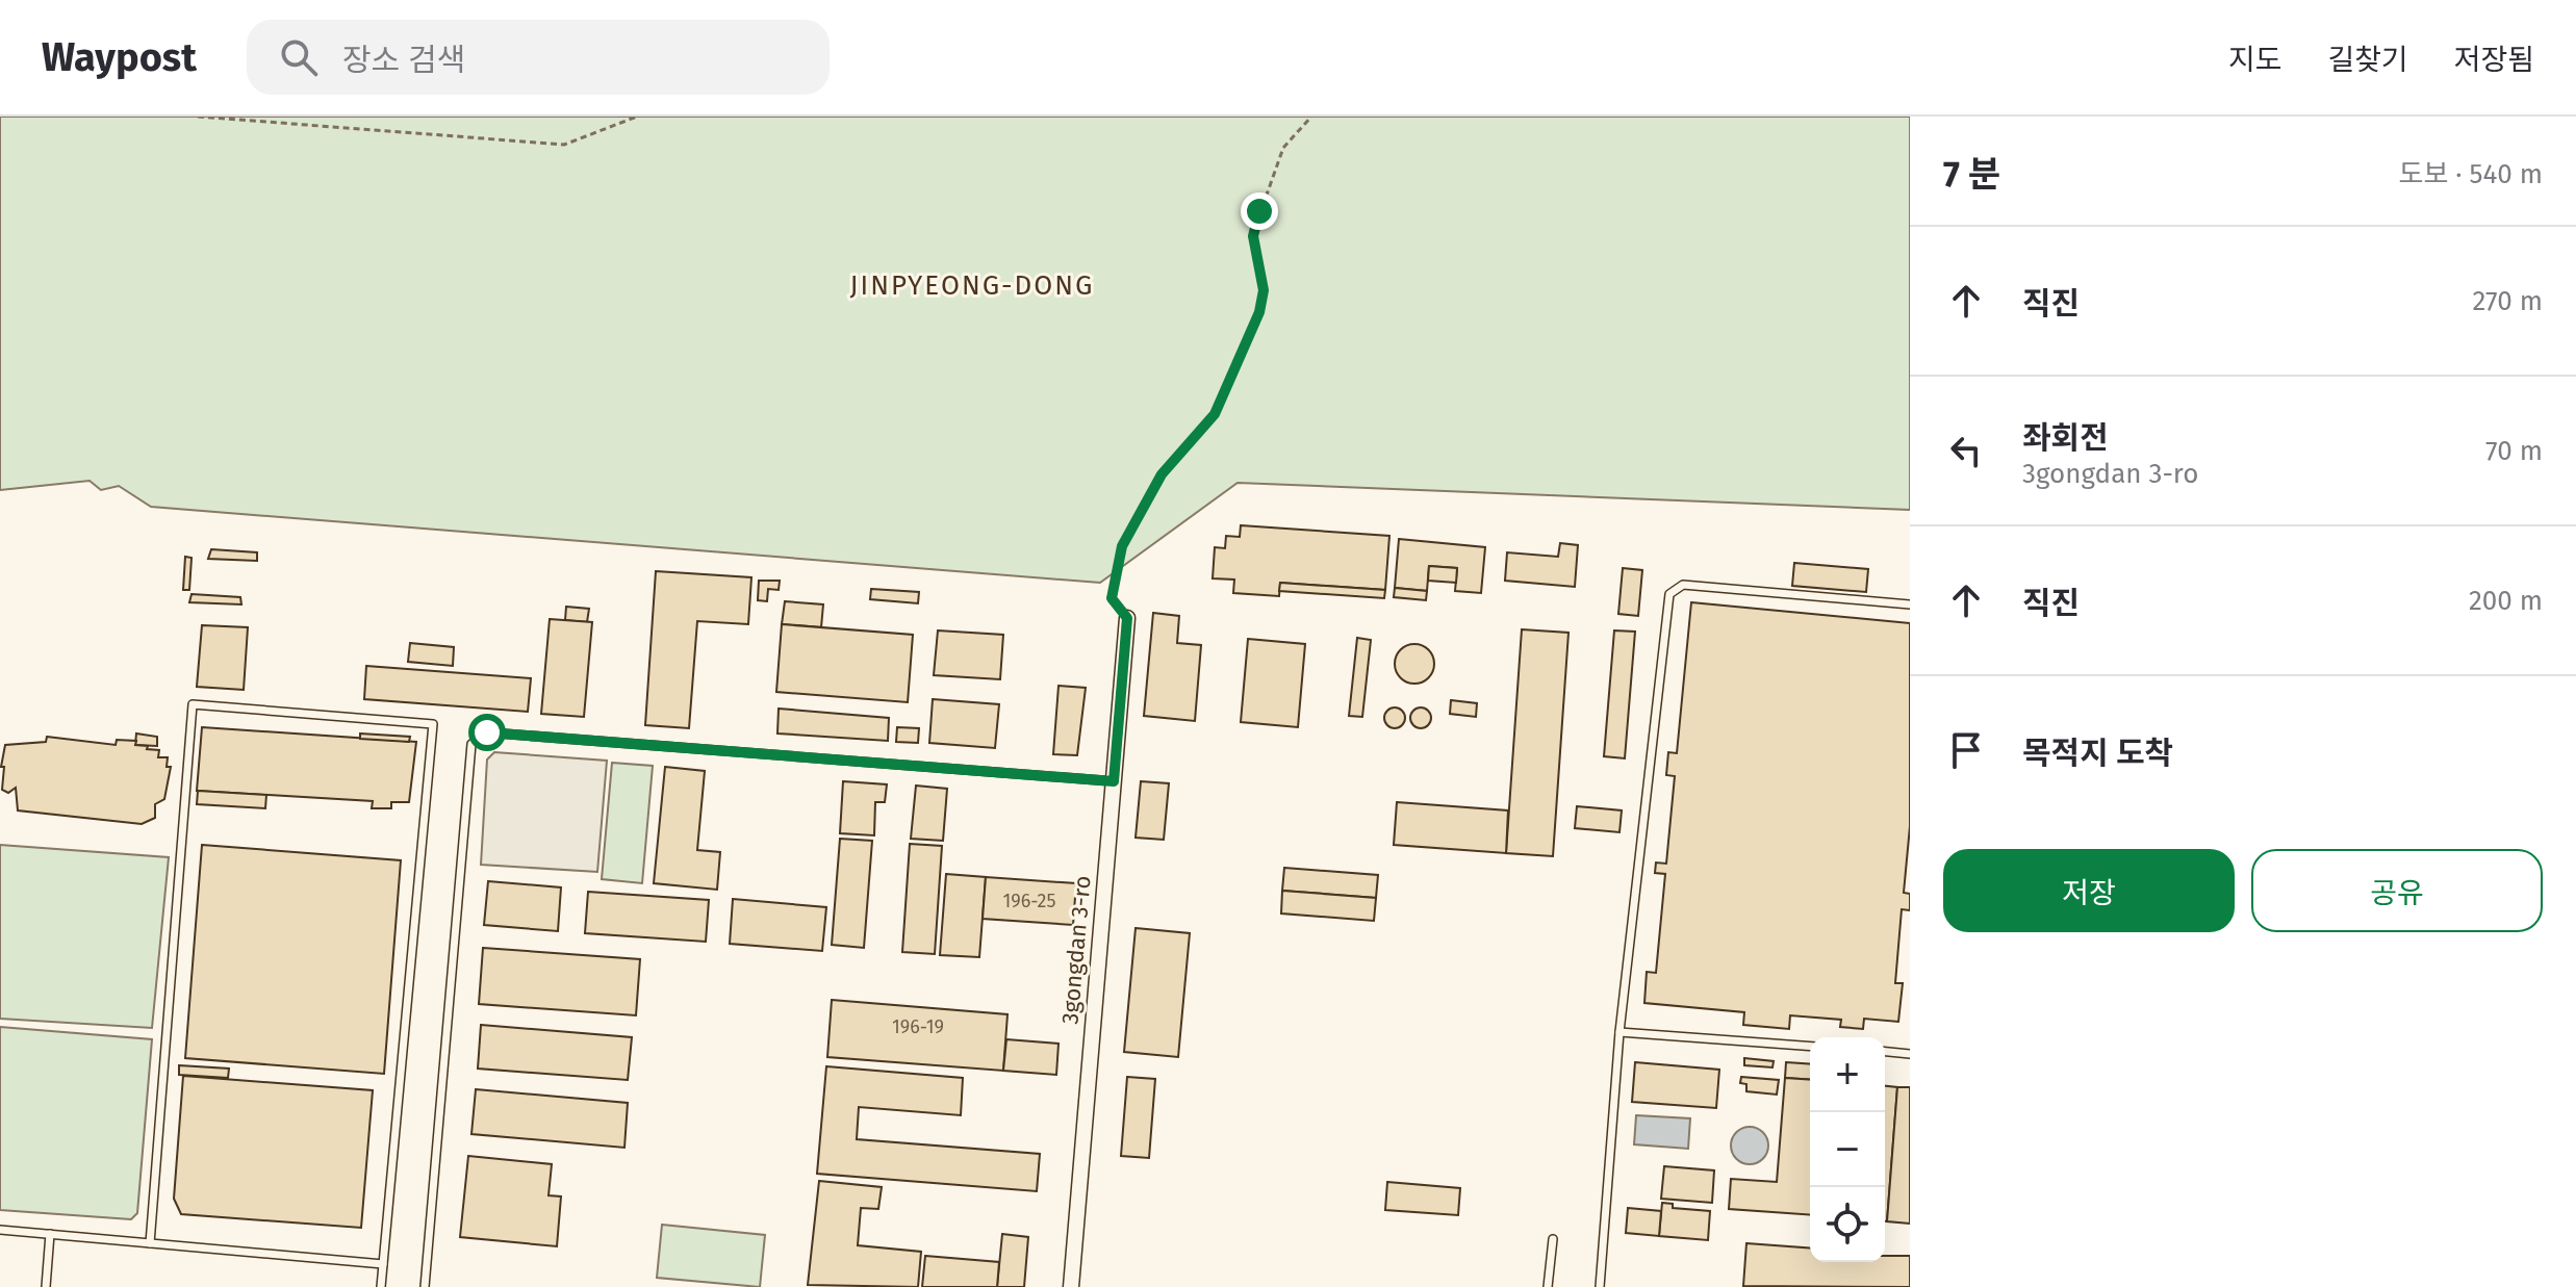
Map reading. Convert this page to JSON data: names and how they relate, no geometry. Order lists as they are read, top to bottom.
{
  "streets": {
    "street": ["3gongdan 3-ro"]
  },
  "districts": ["JINPYEONG-DONG"],
  "house_numbers": ["196-25", "196-19"],
  "page": {
    "header": "Waypost",
    "search": "장소 검색",
    "nav": ["지도", "길찾기", "저장됨"],
    "heading": ["7 분", "도보 · 540 m"],
    "list": [
      ["직진", "270 m"],
      ["좌회전", "3gongdan 3-ro", "70 m"],
      ["직진", "200 m"],
      "목적지 도착"
    ],
    "buttons": ["저장", "공유"],
    "map_buttons": ["+", "−"]
  }
}
